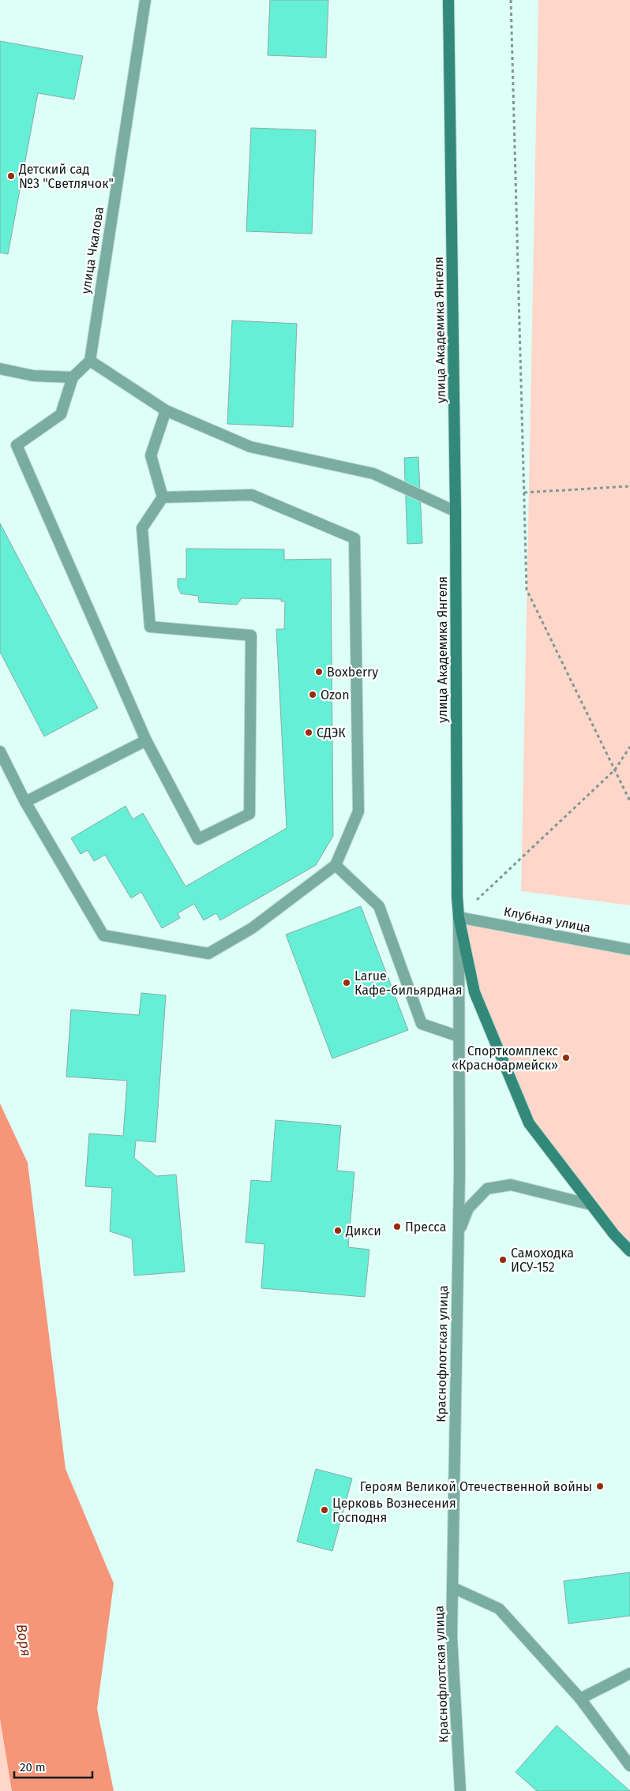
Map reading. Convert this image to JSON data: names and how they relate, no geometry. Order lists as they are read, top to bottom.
{
  "streets": {
    "main road": ["улица Академика Янгеля"],
    "street": ["улица Чкалова", "Клубная улица", "Краснофлотская улица"]
  },
  "crossings": [
    ["улица Академика Янгеля", "Клубная улица"],
    ["улица Академика Янгеля", "Краснофлотская улица"],
    ["Клубная улица", "Краснофлотская улица"]
  ],
  "water": ["Воря"],
  "places": [
    "Детский сад №3 \"Светлячок\"",
    "Boxberry",
    "Ozon",
    "СДЭК",
    "Larue Кафе-бильярдная",
    "Спорткомплекс «Красноармейск»",
    "Пресса",
    "Дикси",
    "Самоходка ИСУ-152",
    "Героям Великой Отечественной войны",
    "Церковь Вознесения Господня"
  ],
  "scale_bar": "20 m"
}
